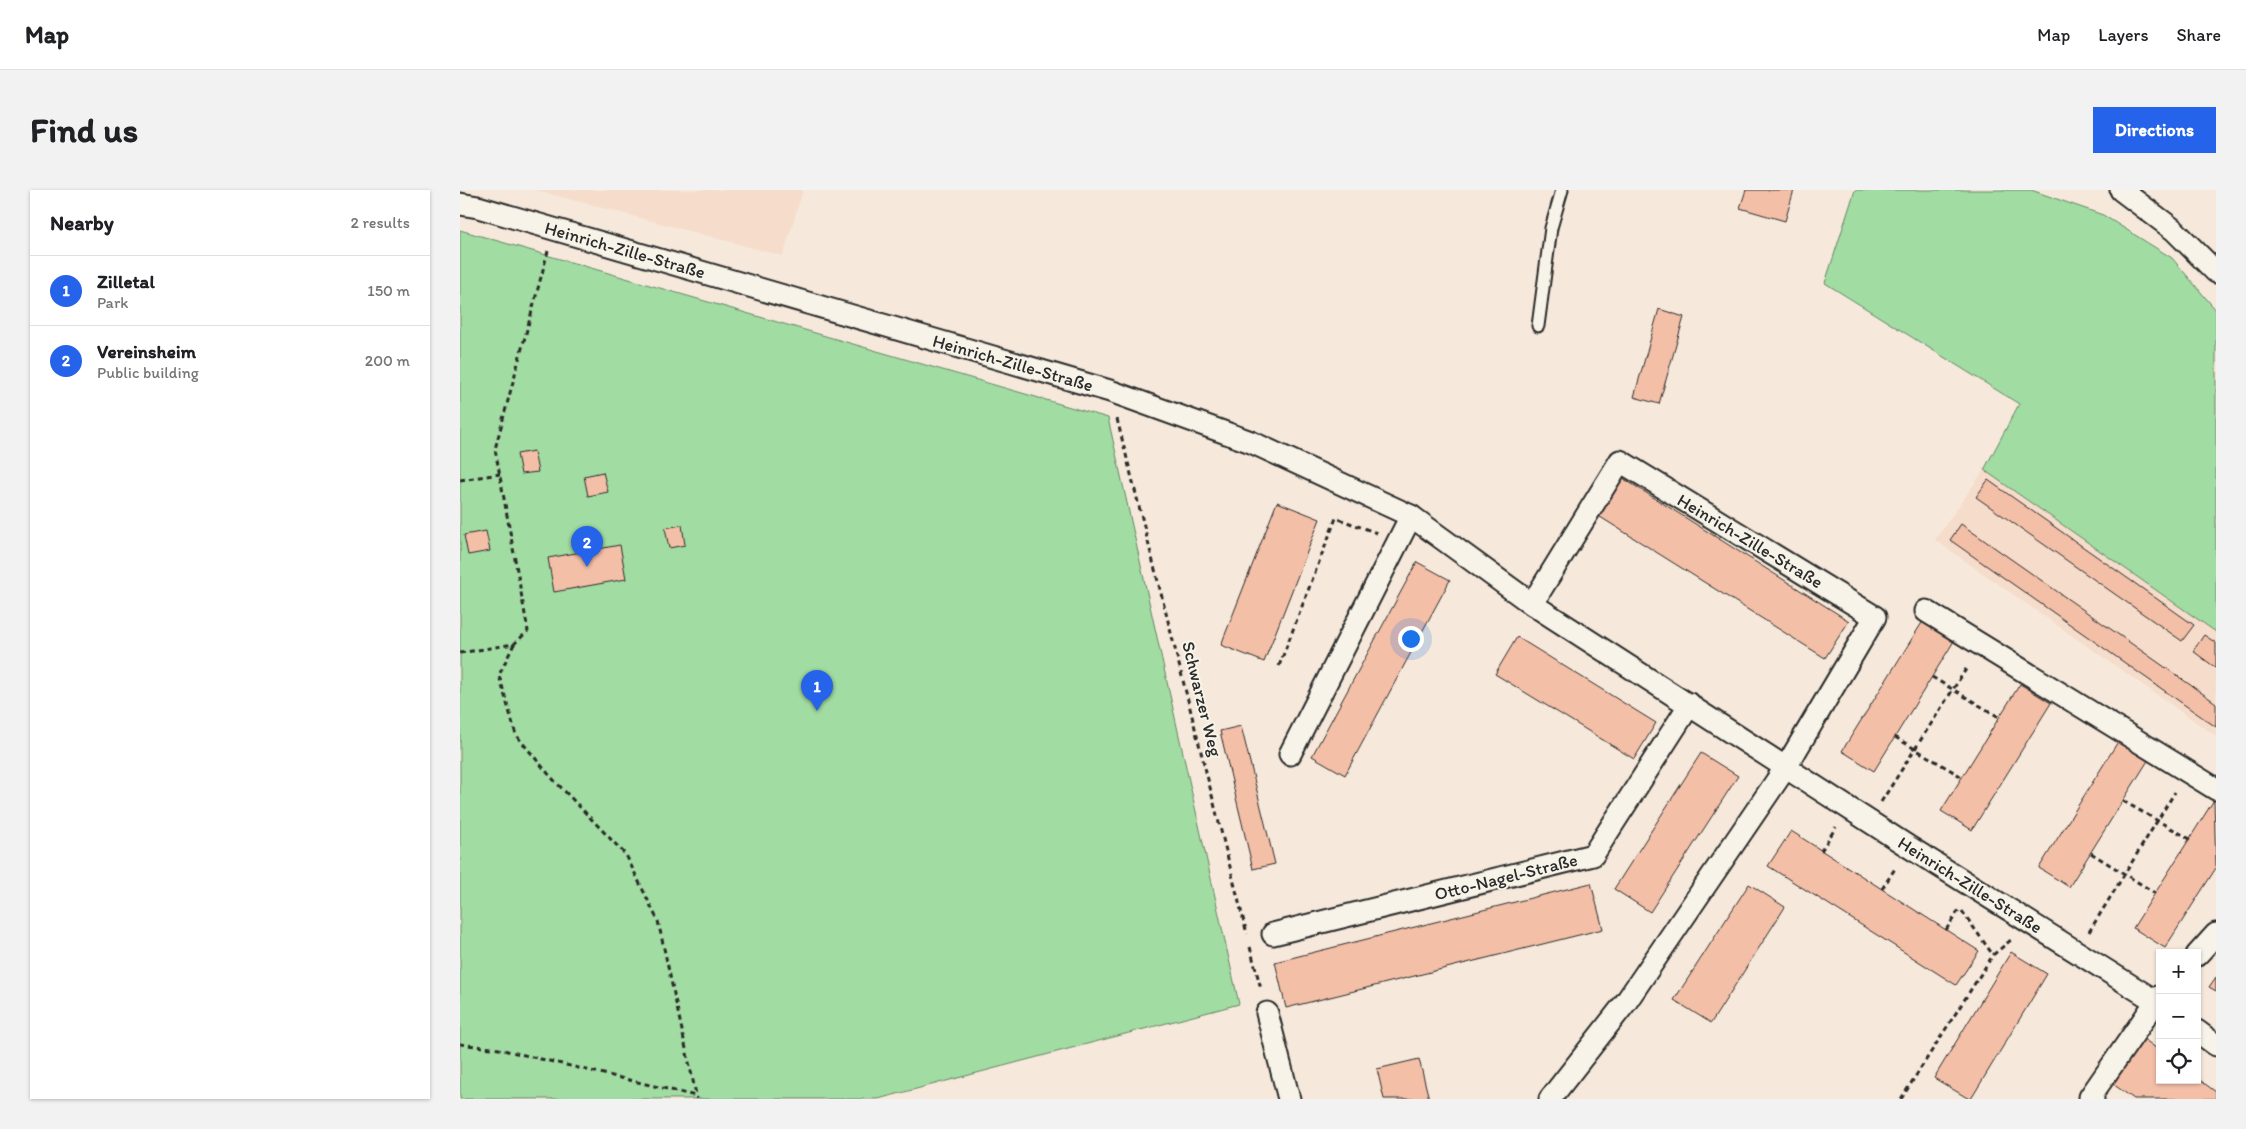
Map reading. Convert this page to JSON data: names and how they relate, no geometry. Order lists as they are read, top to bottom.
{
  "streets": {
    "street": ["Heinrich-Zille-Straße", "Otto-Nagel-Straße"],
    "path": ["Schwarzer Weg"]
  },
  "crossings": [
    ["Heinrich-Zille-Straße", "Schwarzer Weg"],
    ["Heinrich-Zille-Straße", "Otto-Nagel-Straße"]
  ],
  "page": {
    "header": "Map",
    "nav": ["Map", "Layers", "Share"],
    "buttons": "Directions",
    "title": "Find us",
    "heading": ["Nearby", "2 results"],
    "list": [
      {
        "mark": "1",
        "name": "Zilletal",
        "note": "Park",
        "value": "150 m"
      },
      {
        "mark": "2",
        "name": "Vereinsheim",
        "note": "Public building",
        "value": "200 m"
      }
    ],
    "pins": ["2", "1"],
    "map_buttons": ["+", "−"]
  }
}
